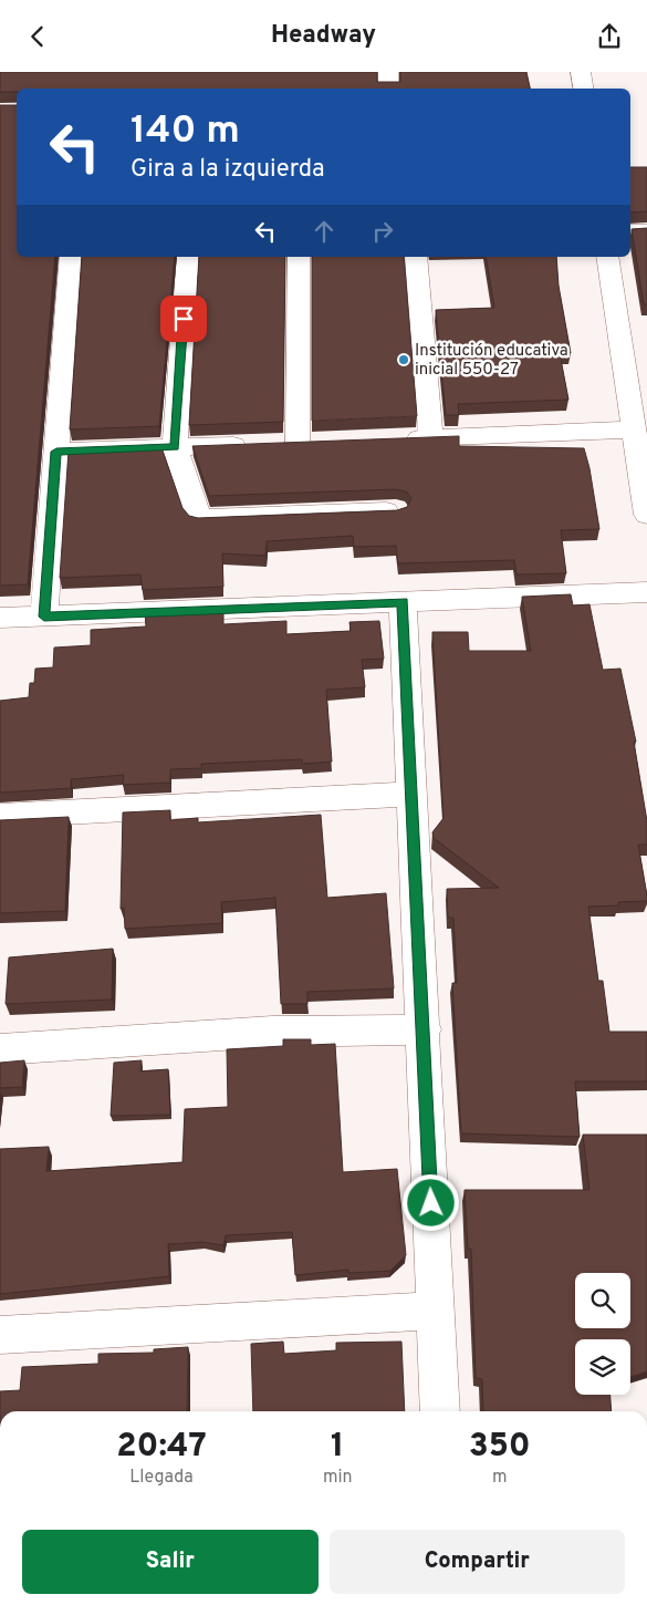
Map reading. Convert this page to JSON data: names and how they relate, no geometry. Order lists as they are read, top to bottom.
{
  "places": ["Institución educativa inicial 550-27"],
  "page": {
    "header": "Headway",
    "turn": ["140 m", "Gira a la izquierda"],
    "eta": [
      "20:47",
      "Llegada",
      "1",
      "min",
      "350",
      "m"
    ],
    "buttons": ["Salir", "Compartir"]
  }
}
